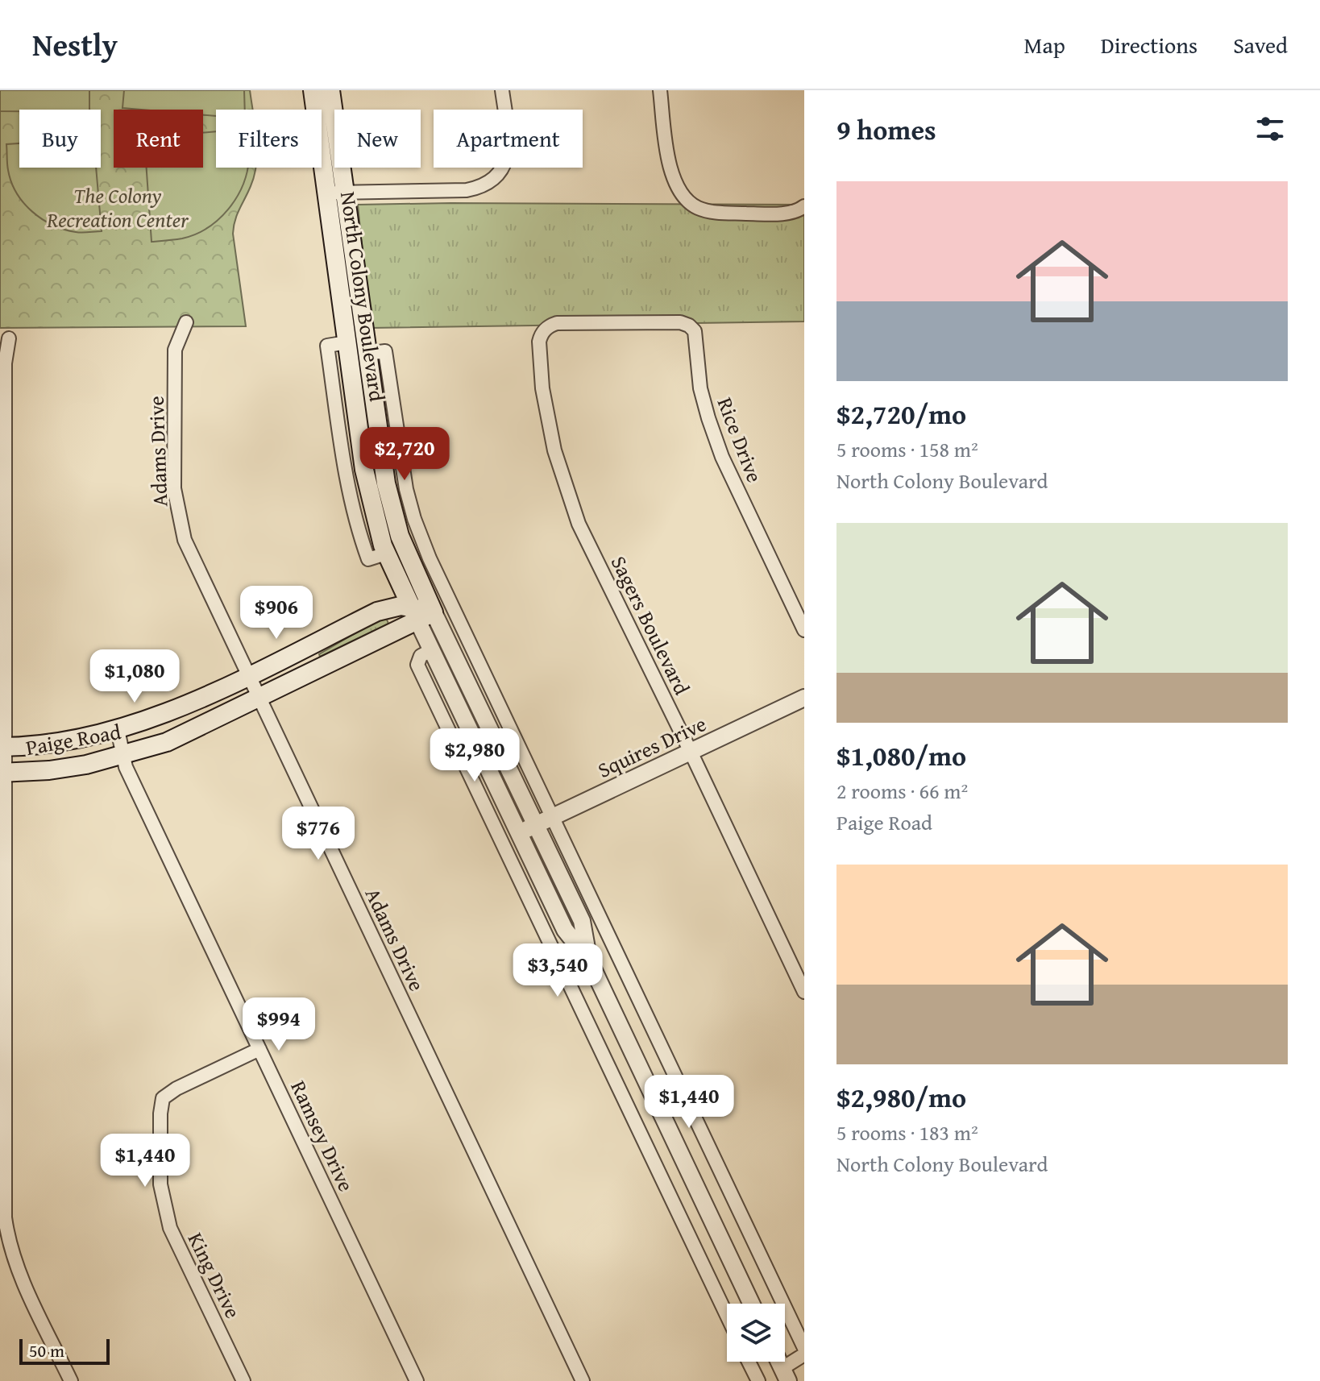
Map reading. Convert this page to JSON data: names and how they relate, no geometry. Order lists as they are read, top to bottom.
{
  "streets": {
    "main road": ["North Colony Boulevard", "Paige Road"],
    "street": [
      "Rice Drive",
      "Adams Drive",
      "Sagers Boulevard",
      "Squires Drive",
      "Ramsey Drive",
      "King Drive"
    ]
  },
  "crossings": [
    ["North Colony Boulevard", "Paige Road"],
    ["North Colony Boulevard", "Squires Drive"],
    ["Rice Drive", "Sagers Boulevard"],
    ["Adams Drive", "Paige Road"],
    ["Sagers Boulevard", "Squires Drive"],
    ["Paige Road", "Ramsey Drive"],
    ["Ramsey Drive", "King Drive"]
  ],
  "parks": ["The Colony Recreation Center"],
  "scale_bar": "50 m",
  "page": {
    "header": "Nestly",
    "nav": ["Map", "Directions", "Saved"],
    "heading": "9 homes",
    "chip": [
      "Buy",
      "Rent",
      "Filters",
      "New",
      "Apartment"
    ],
    "list": [
      {
        "name": "$2,720/mo",
        "note": "5 rooms · 158 m² · North Colony Boulevard"
      },
      {
        "name": "$1,080/mo",
        "note": "2 rooms · 66 m² · Paige Road"
      },
      {
        "name": "$2,980/mo",
        "note": "5 rooms · 183 m² · North Colony Boulevard"
      }
    ],
    "price": [
      "$2,720",
      "$906",
      "$1,080",
      "$2,980",
      "$776",
      "$3,540",
      "$994",
      "$1,440",
      "$1,440"
    ],
    "scale": "50 m"
  }
}
